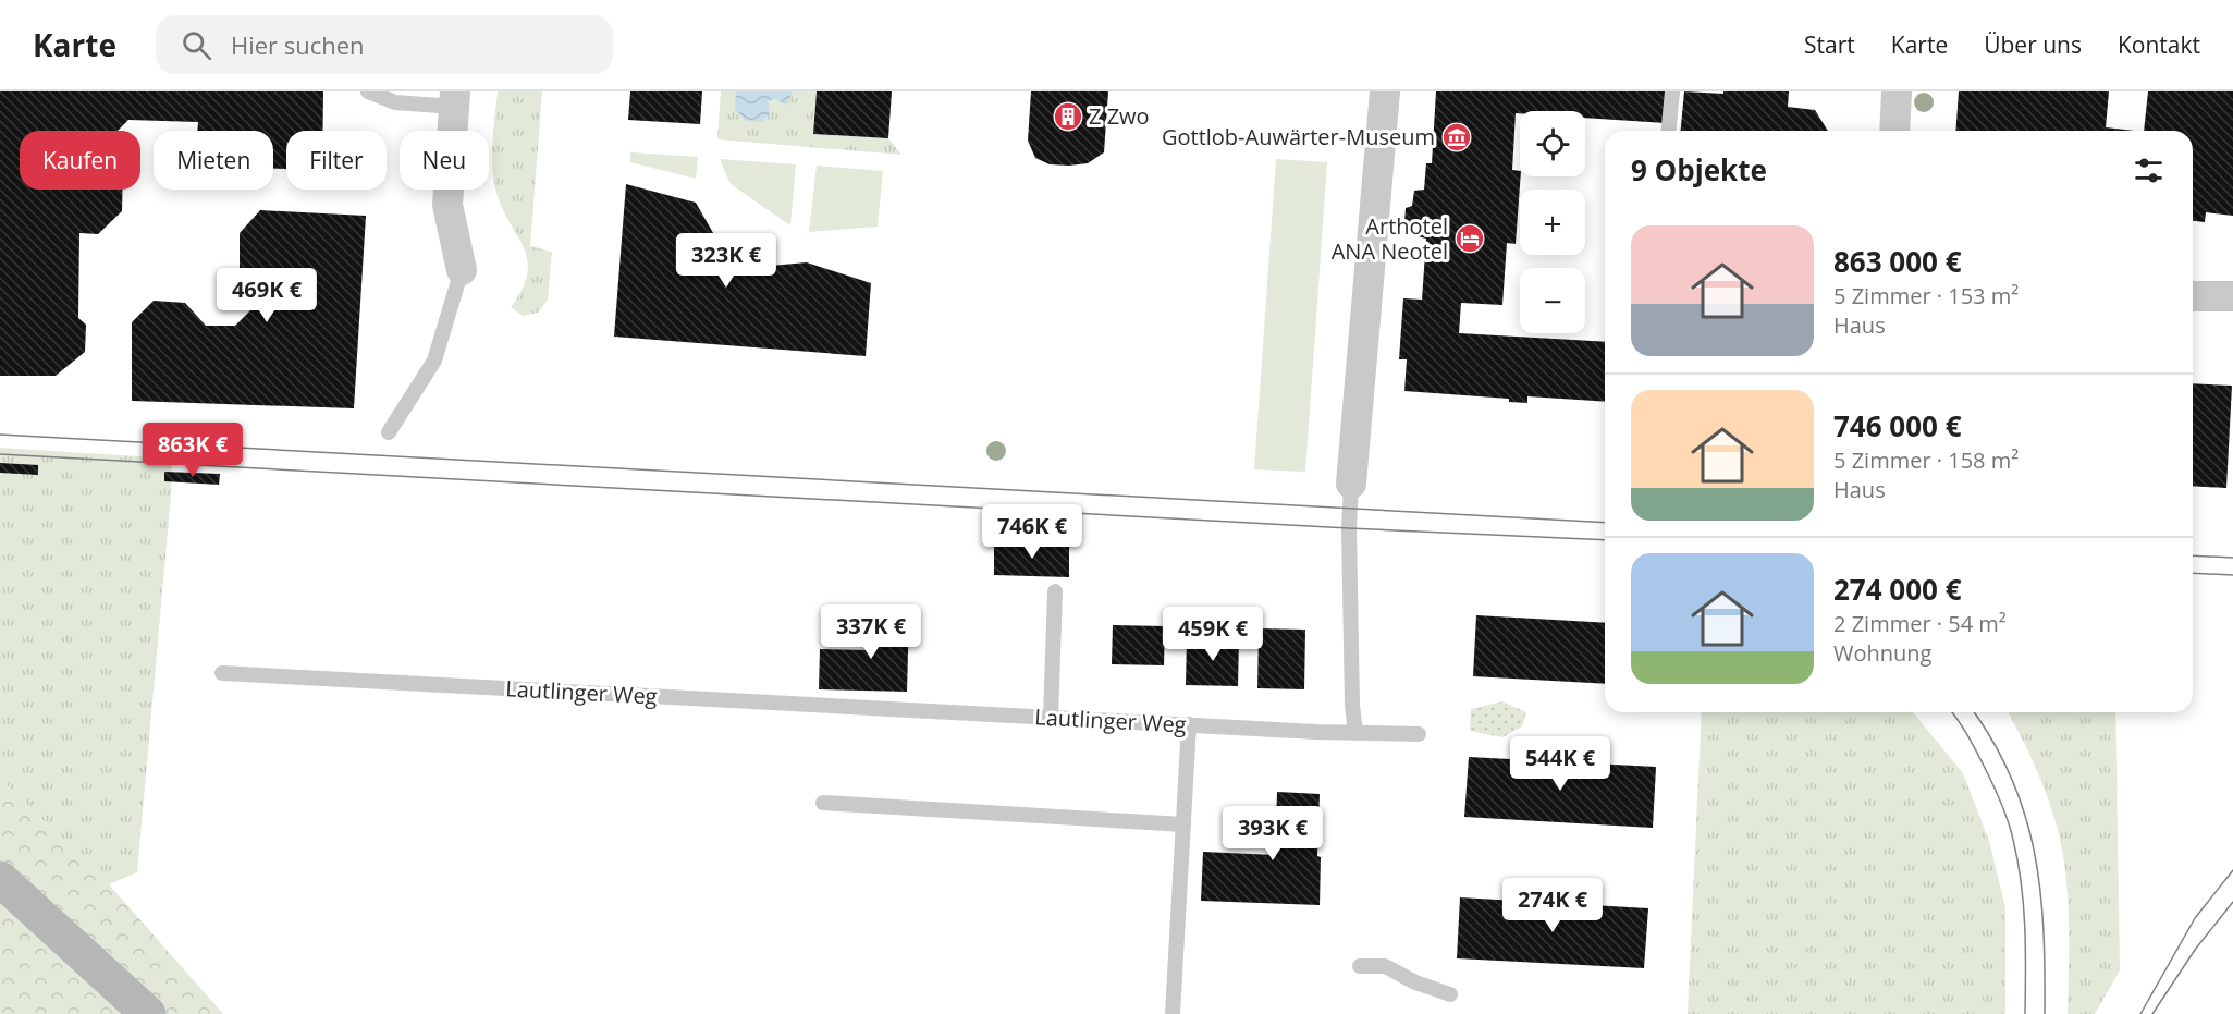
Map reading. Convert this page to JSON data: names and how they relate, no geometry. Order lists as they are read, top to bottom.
{
  "streets": {
    "lane": ["Lautlinger Weg"]
  },
  "places": {
    "building": ["Z Zwo"],
    "museum": ["Gottlob-Auwärter-Museum"],
    "hotel": ["Arthotel ANA Neotel"]
  },
  "page": {
    "header": "Karte",
    "search": "Hier suchen",
    "nav": [
      "Start",
      "Karte",
      "Über uns",
      "Kontakt"
    ],
    "map_buttons": ["+", "−"],
    "chip": [
      "Kaufen",
      "Mieten",
      "Filter",
      "Neu"
    ],
    "heading": "9 Objekte",
    "list": [
      {
        "name": "863 000 €",
        "note": "5 Zimmer · 153 m² · Haus"
      },
      {
        "name": "746 000 €",
        "note": "5 Zimmer · 158 m² · Haus"
      },
      {
        "name": "274 000 €",
        "note": "2 Zimmer · 54 m² · Wohnung"
      }
    ],
    "price": [
      "323K €",
      "469K €",
      "863K €",
      "746K €",
      "337K €",
      "459K €",
      "544K €",
      "393K €",
      "274K €"
    ]
  }
}
